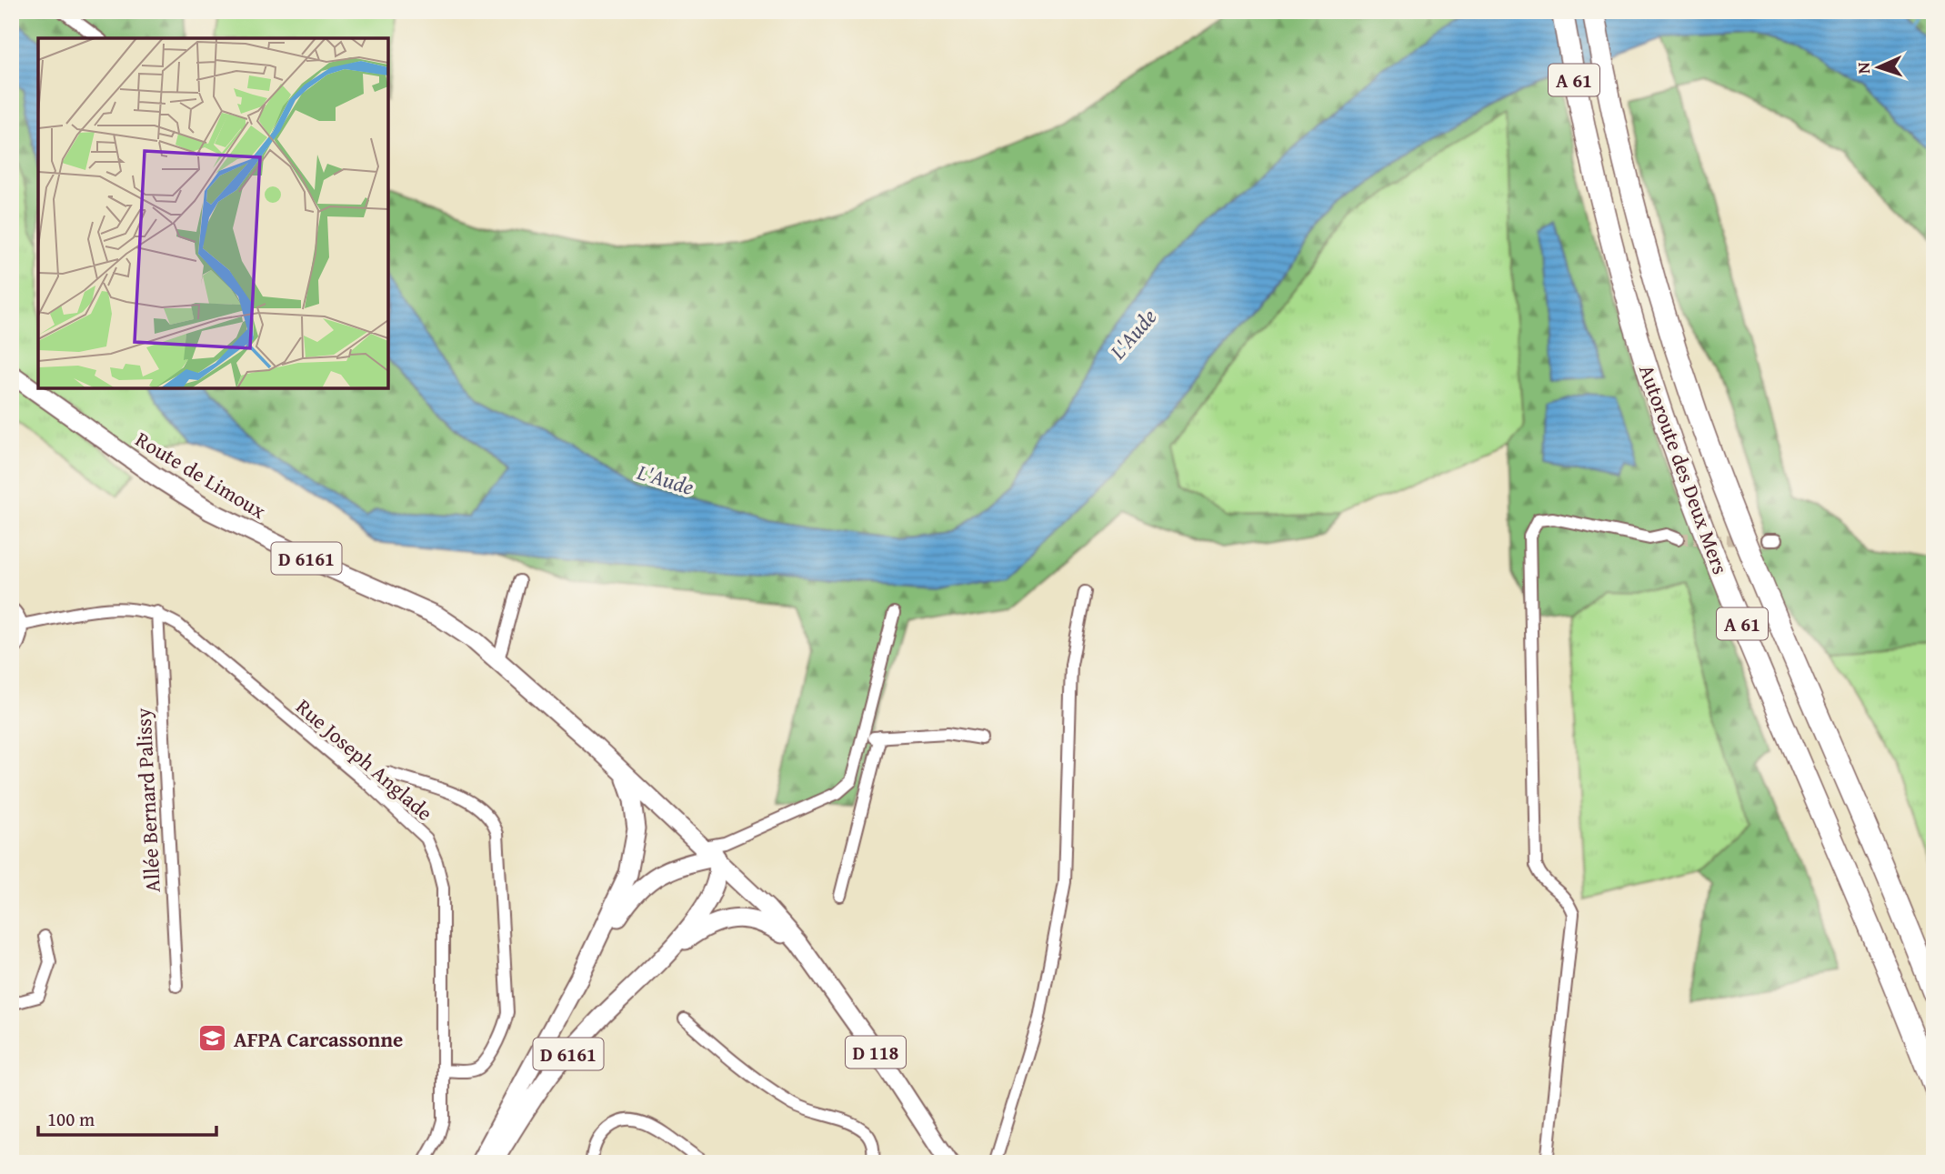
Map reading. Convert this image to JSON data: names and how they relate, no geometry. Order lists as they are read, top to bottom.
{
  "streets": {
    "highway": ["A 61", "Autoroute des Deux Mers"],
    "main road": ["Route de Limoux", "D 6161", "D 118"],
    "street": ["Rue Joseph Anglade", "Allée Bernard Palissy"]
  },
  "crossings": [
    ["Route de Limoux", "D 6161"],
    ["D 6161", "D 118"],
    ["Rue Joseph Anglade", "Allée Bernard Palissy"]
  ],
  "water": ["L'Aude"],
  "places": {
    "school or university": ["AFPA Carcassonne"]
  },
  "scale_bar": "100 m",
  "north": "left"
}
